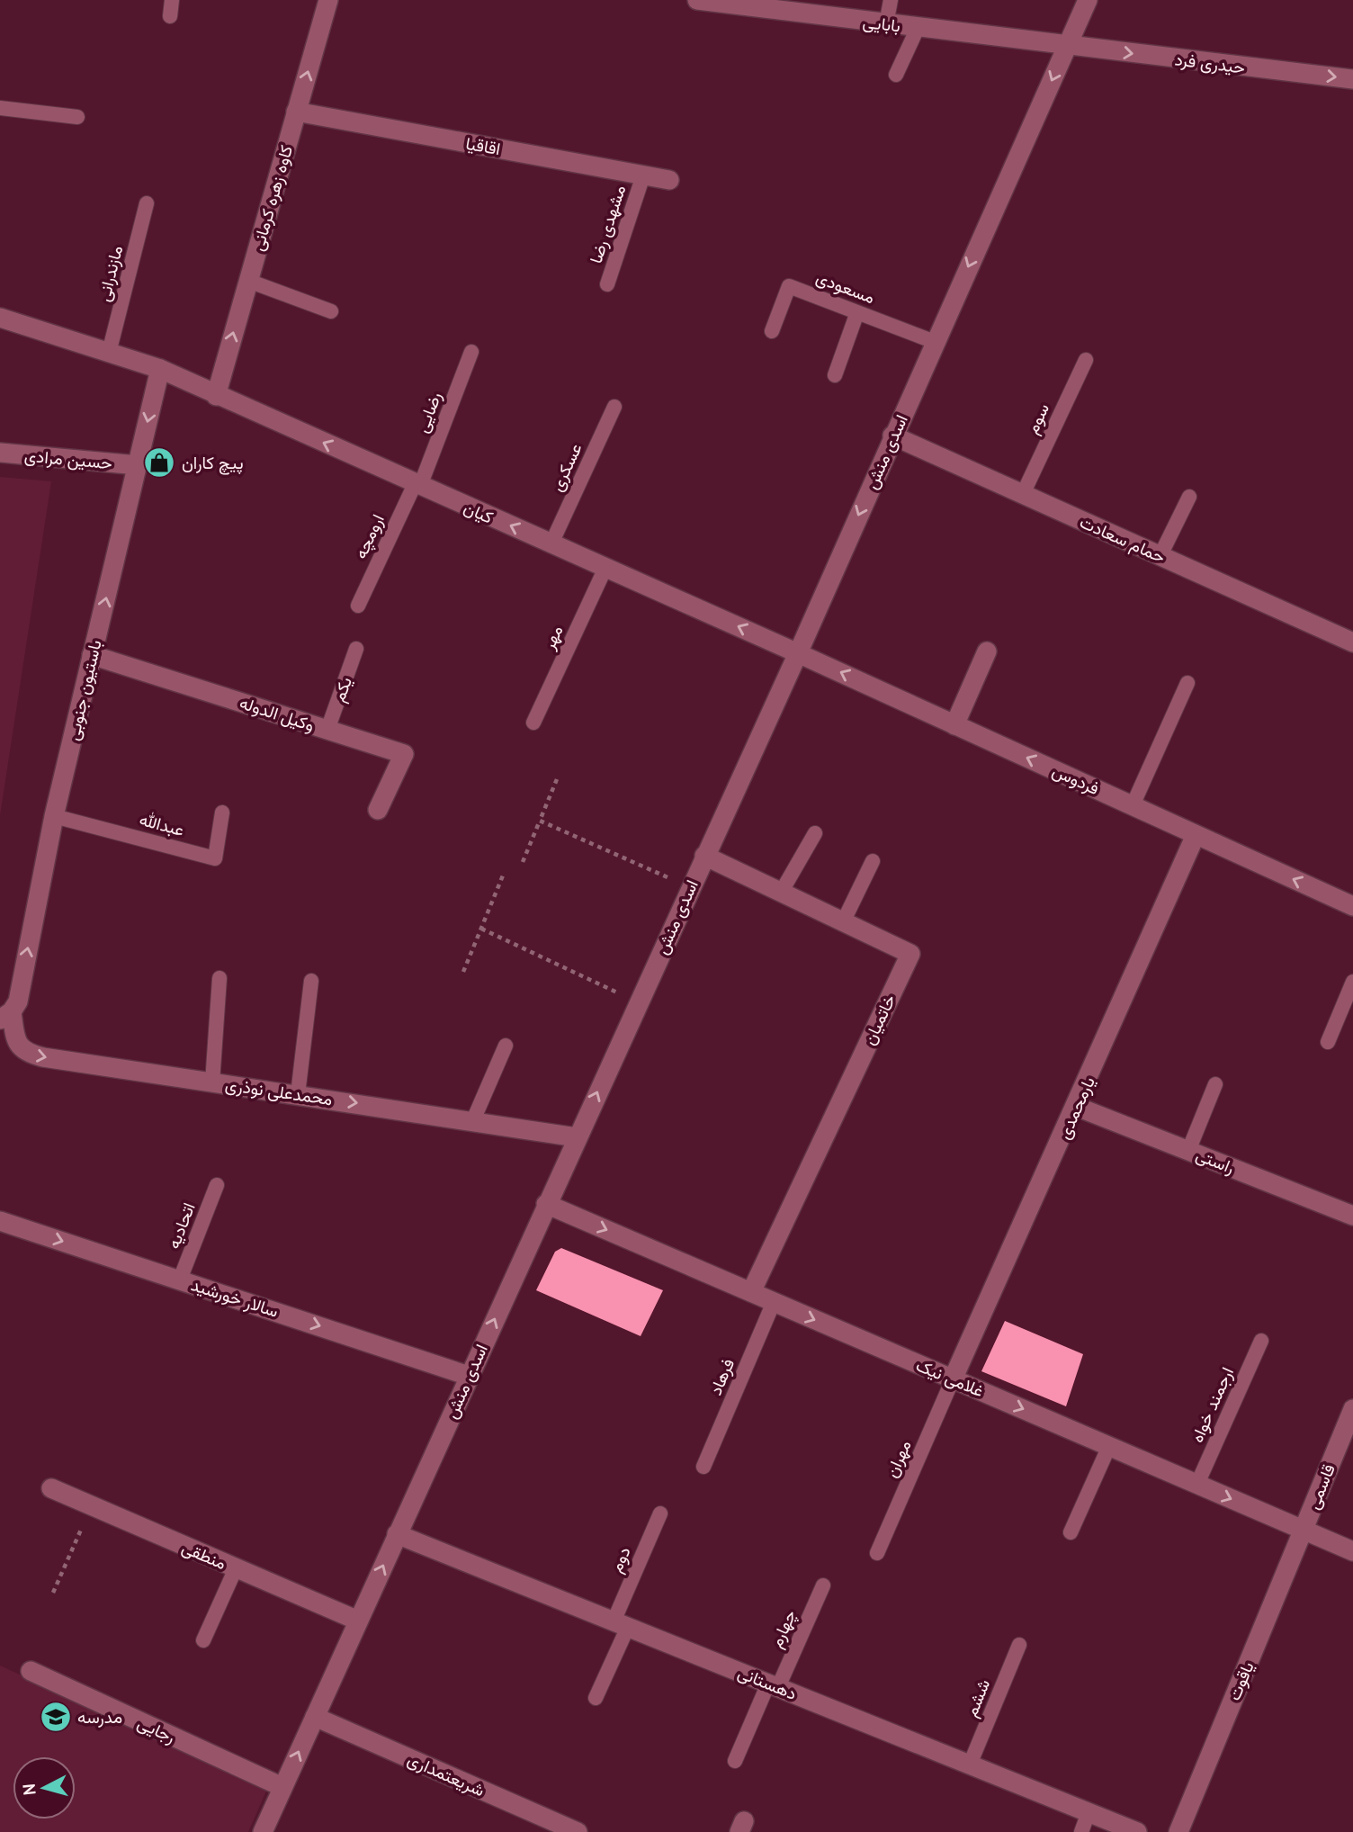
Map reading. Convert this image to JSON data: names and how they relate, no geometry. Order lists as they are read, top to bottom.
{
  "streets": {
    "street": [
      "بابایی",
      "حیدری فرد",
      "اقاقیا",
      "کاوه زهره کرمانی",
      "اسدی منش",
      "حسین مرادی",
      "کیان",
      "حمام سعادت",
      "باستیون جنوبی",
      "وکیل الدوله",
      "فردوس",
      "خاتمیان",
      "محمدعلی نوذری",
      "یارمحمدی",
      "راستی",
      "سالار خورشید",
      "غلامی نیک",
      "قاسمی",
      "منطقی",
      "یاقوت",
      "دهستانی",
      "رجایی",
      "شریعتمداری"
    ],
    "lane": [
      "مشهدی رضا",
      "مازندرانی",
      "مسعودی",
      "رضایی",
      "سوم",
      "عسکری",
      "ارومچه",
      "مهر",
      "یکم",
      "عبدالله",
      "اتحادیه",
      "فرهاد",
      "ارجمند خواه",
      "مهران",
      "دوم",
      "چهارم",
      "ششم"
    ]
  },
  "crossings": [
    ["بابایی", "حیدری فرد"],
    ["بابایی", "اسدی منش"],
    ["حیدری فرد", "اسدی منش"],
    ["اقاقیا", "کاوه زهره کرمانی"],
    ["اقاقیا", "مشهدی رضا"],
    ["کاوه زهره کرمانی", "کیان"],
    ["مازندرانی", "کیان"],
    ["مسعودی", "اسدی منش"],
    ["رضایی", "کیان"],
    ["رضایی", "ارومچه"],
    ["سوم", "حمام سعادت"],
    ["اسدی منش", "کیان"],
    ["اسدی منش", "حمام سعادت"],
    ["اسدی منش", "فردوس"],
    ["اسدی منش", "خاتمیان"],
    ["اسدی منش", "محمدعلی نوذری"],
    ["اسدی منش", "سالار خورشید"],
    ["اسدی منش", "غلامی نیک"],
    ["اسدی منش", "منطقی"],
    ["اسدی منش", "دهستانی"],
    ["اسدی منش", "رجایی"],
    ["اسدی منش", "شریعتمداری"],
    ["حسین مرادی", "باستیون جنوبی"],
    ["عسکری", "کیان"],
    ["کیان", "ارومچه"],
    ["کیان", "مهر"],
    ["کیان", "باستیون جنوبی"],
    ["کیان", "فردوس"],
    ["یکم", "وکیل الدوله"],
    ["باستیون جنوبی", "وکیل الدوله"],
    ["باستیون جنوبی", "عبدالله"],
    ["باستیون جنوبی", "محمدعلی نوذری"],
    ["فردوس", "یارمحمدی"],
    ["خاتمیان", "غلامی نیک"],
    ["یارمحمدی", "راستی"],
    ["یارمحمدی", "غلامی نیک"],
    ["یارمحمدی", "مهران"],
    ["اتحادیه", "سالار خورشید"],
    ["فرهاد", "غلامی نیک"],
    ["غلامی نیک", "ارجمند خواه"],
    ["غلامی نیک", "مهران"],
    ["غلامی نیک", "قاسمی"],
    ["غلامی نیک", "یاقوت"],
    ["قاسمی", "یاقوت"],
    ["دوم", "دهستانی"],
    ["چهارم", "دهستانی"],
    ["دهستانی", "ششم"]
  ],
  "one_way": [
    "حیدری فرد",
    "کاوه زهره کرمانی",
    "کیان",
    "فردوس",
    "محمدعلی نوذری",
    "سالار خورشید",
    "غلامی نیک"
  ],
  "places": {
    "shop": ["پیچ کاران"],
    "school or university": ["مدرسه"]
  },
  "north": "left"
}
